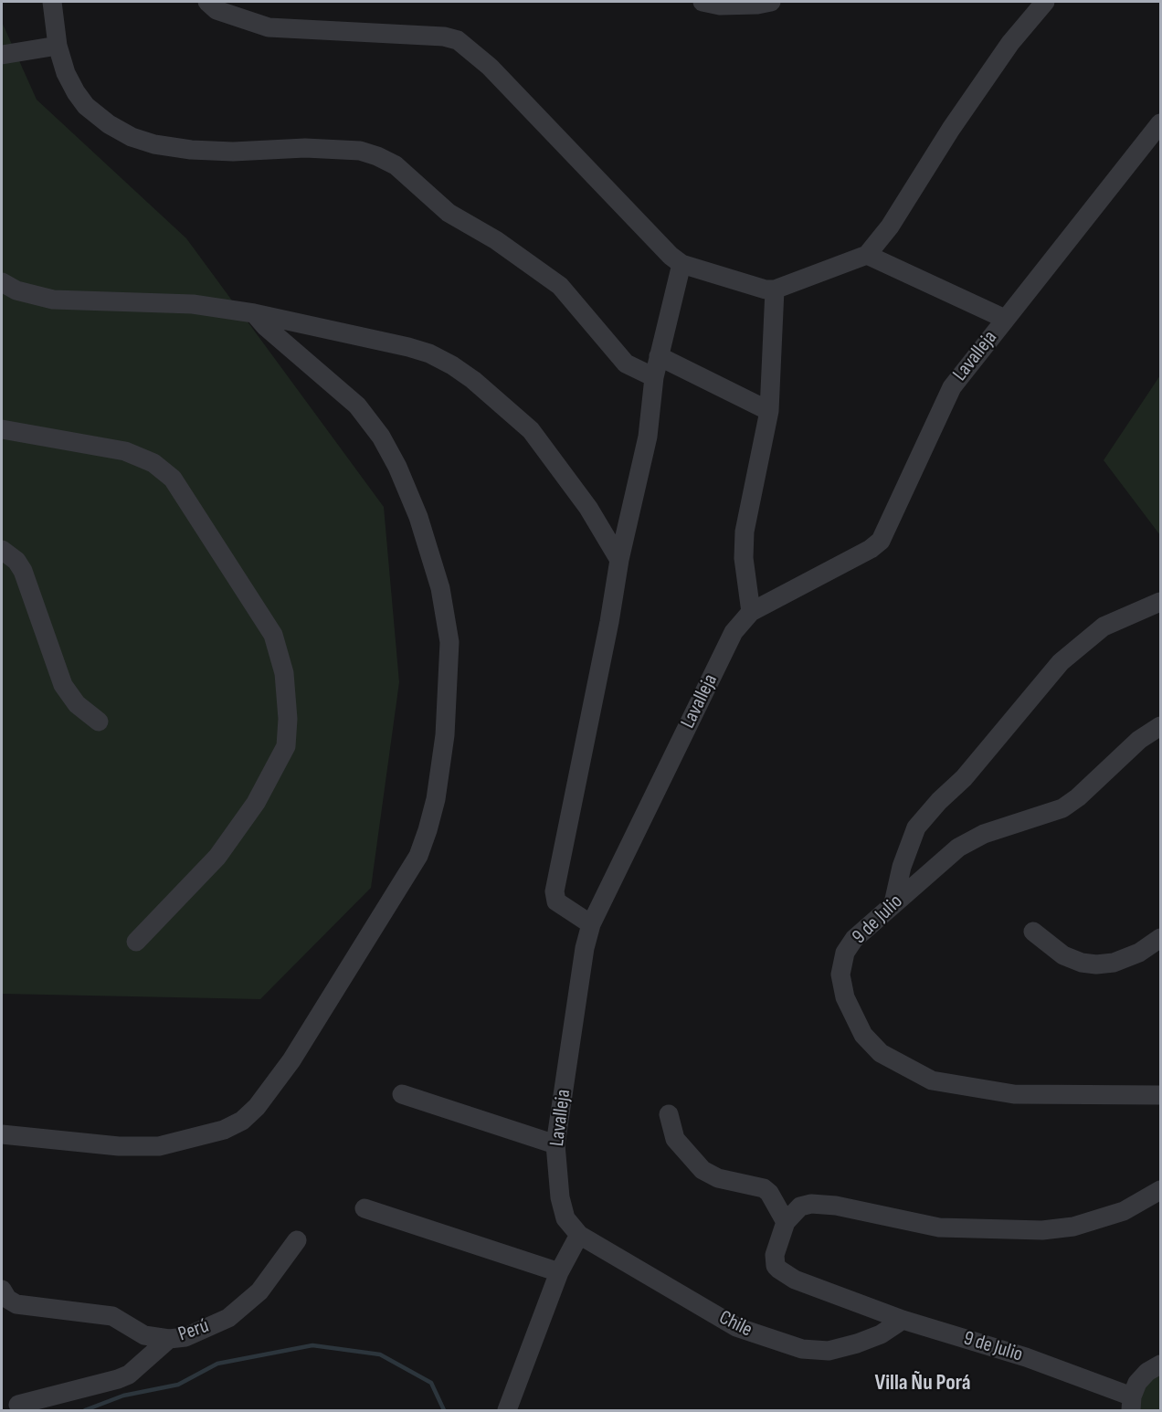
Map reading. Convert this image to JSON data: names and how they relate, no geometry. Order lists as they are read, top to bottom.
{
  "streets": {
    "street": [
      "Lavalleja",
      "9 de Julio",
      "Chile",
      "Perú"
    ]
  },
  "crossings": [
    ["Lavalleja", "Chile"],
    ["9 de Julio", "Chile"]
  ],
  "districts": ["Villa Ñu Porá"]
}
